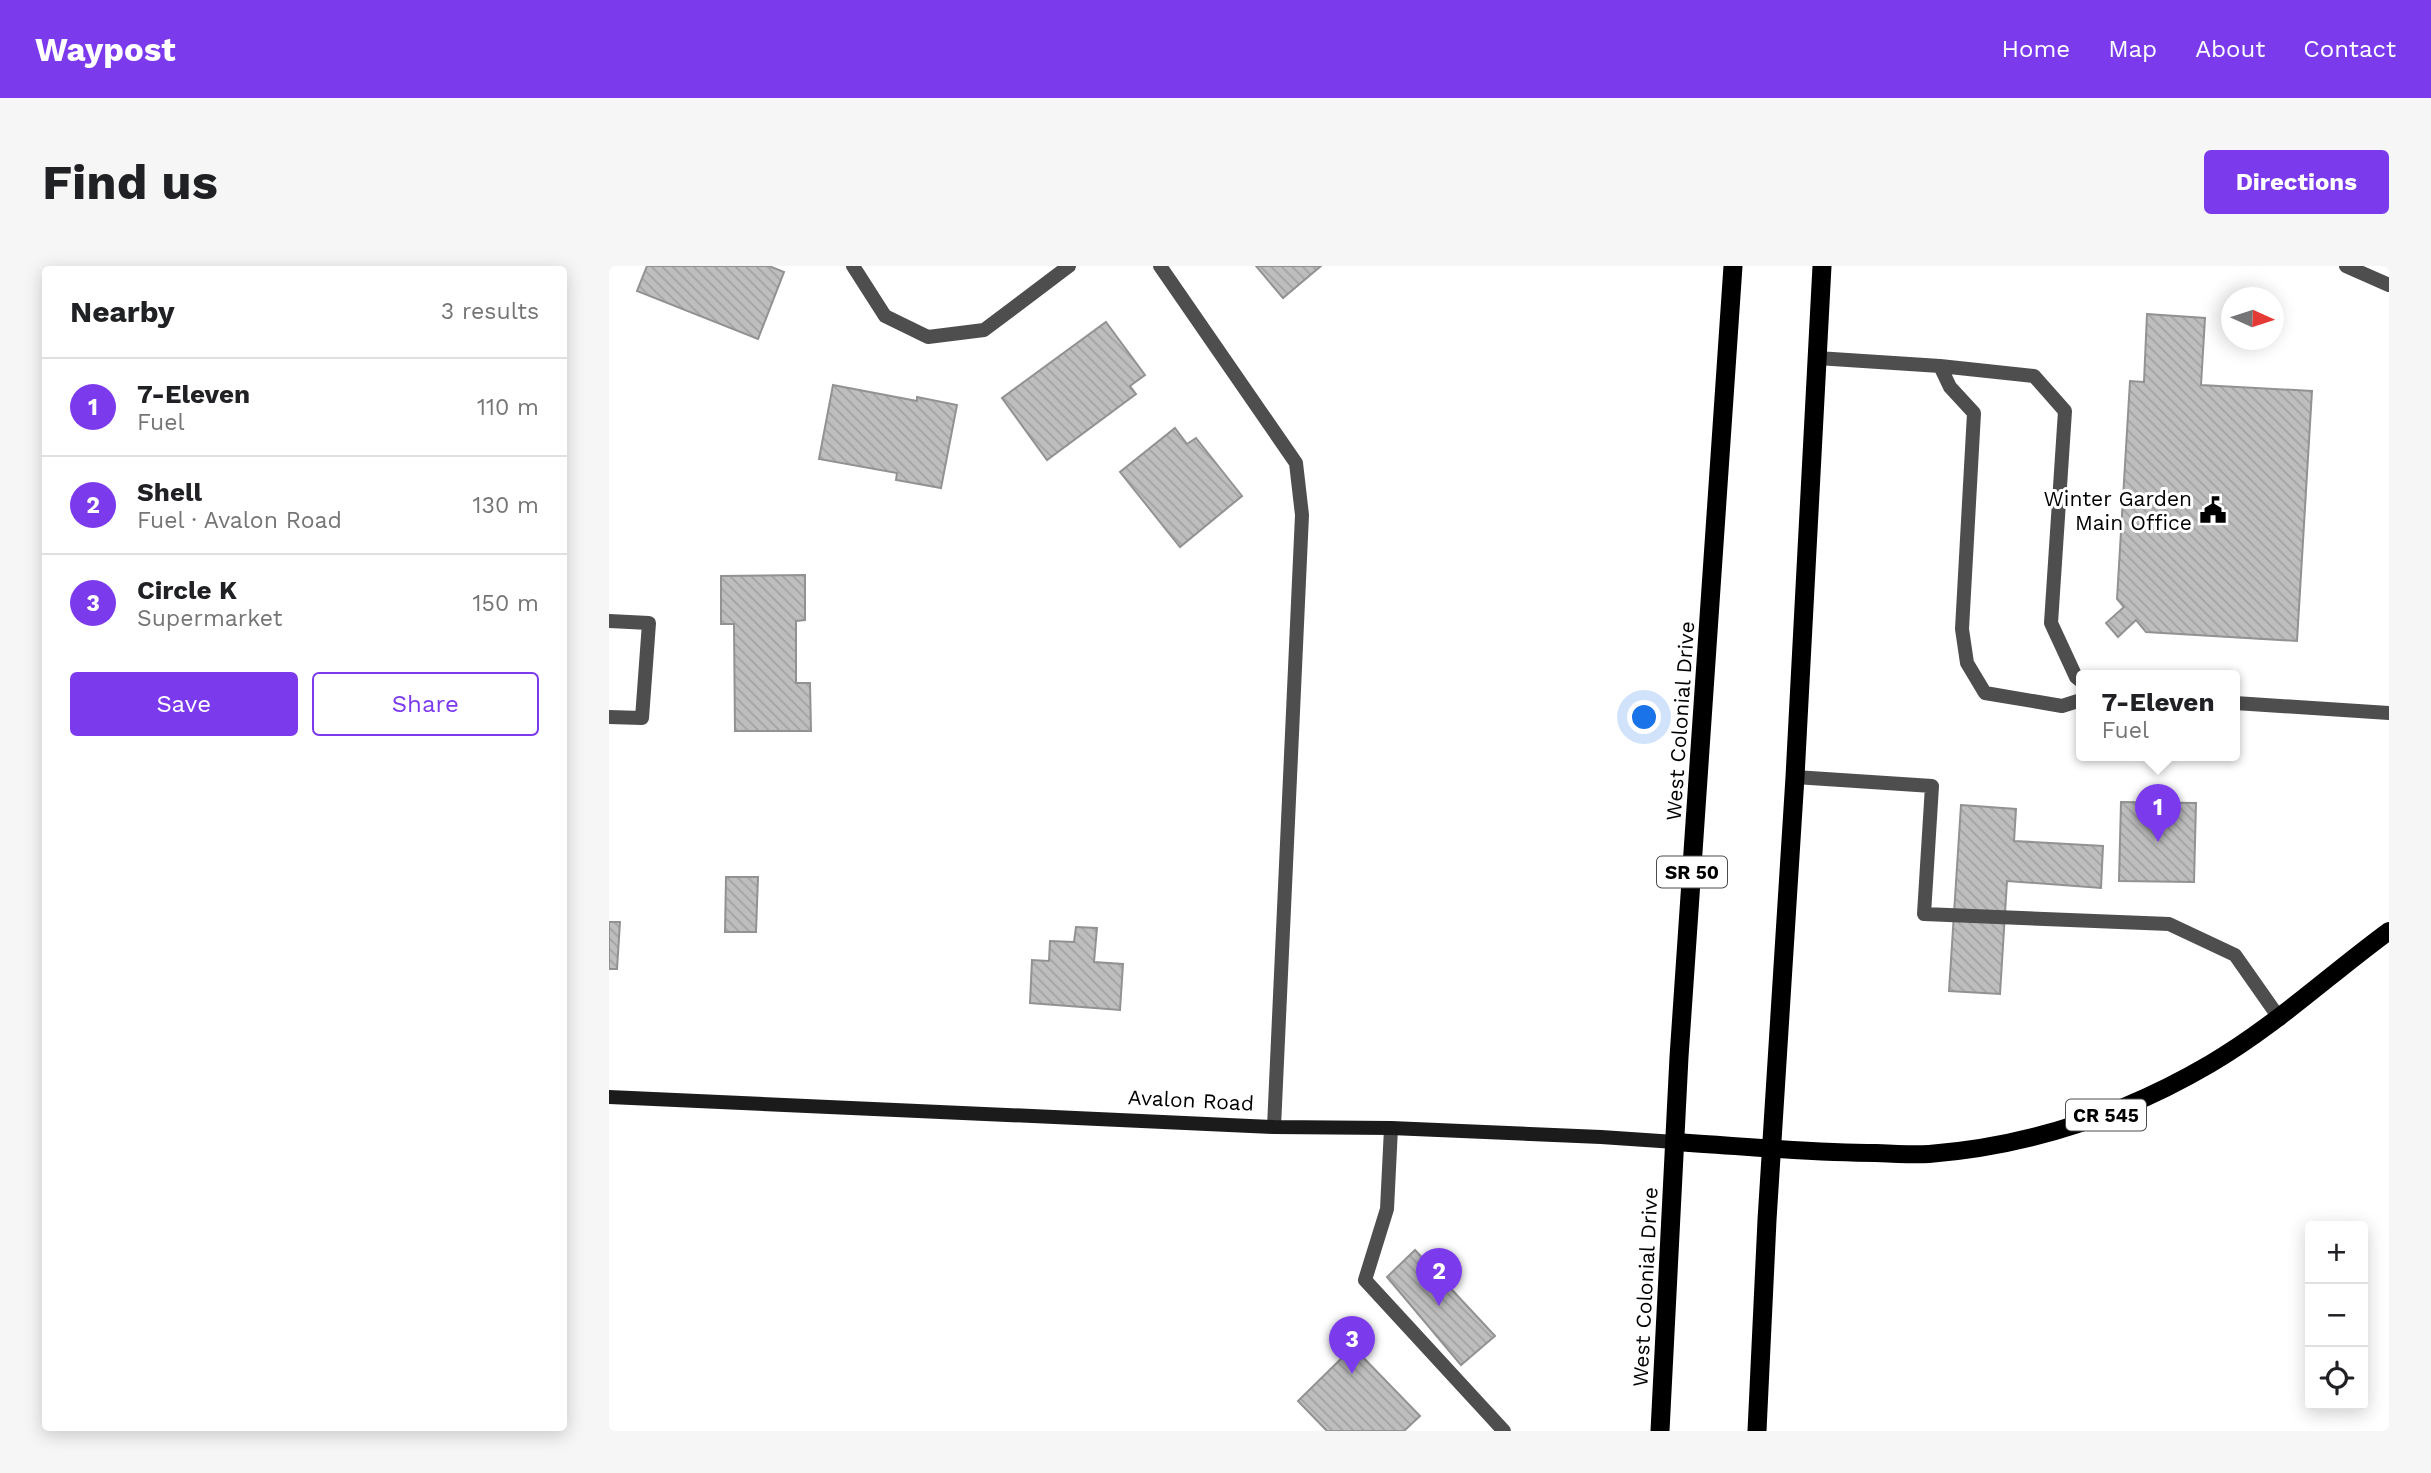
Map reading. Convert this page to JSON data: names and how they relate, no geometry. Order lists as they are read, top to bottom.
{
  "streets": {
    "highway": ["West Colonial Drive", "SR 50"],
    "main road": ["Avalon Road", "CR 545"]
  },
  "crossings": [
    ["West Colonial Drive", "Avalon Road"],
    ["Avalon Road", "CR 545"]
  ],
  "places": {
    "public building": ["Winter Garden Main Office"]
  },
  "north": "right",
  "page": {
    "header": "Waypost",
    "nav": [
      "Home",
      "Map",
      "About",
      "Contact"
    ],
    "buttons": [
      "Directions",
      ["Save", "Share"]
    ],
    "title": "Find us",
    "heading": ["Nearby", "3 results"],
    "list": [
      {
        "mark": "1",
        "name": "7-Eleven",
        "note": "Fuel",
        "value": "110 m"
      },
      {
        "mark": "2",
        "name": "Shell",
        "note": "Fuel · Avalon Road",
        "value": "130 m"
      },
      {
        "mark": "3",
        "name": "Circle K",
        "note": "Supermarket",
        "value": "150 m"
      }
    ],
    "popup": ["7-Eleven", "Fuel"],
    "pins": ["1", "2", "3"],
    "map_buttons": ["+", "−"]
  }
}
